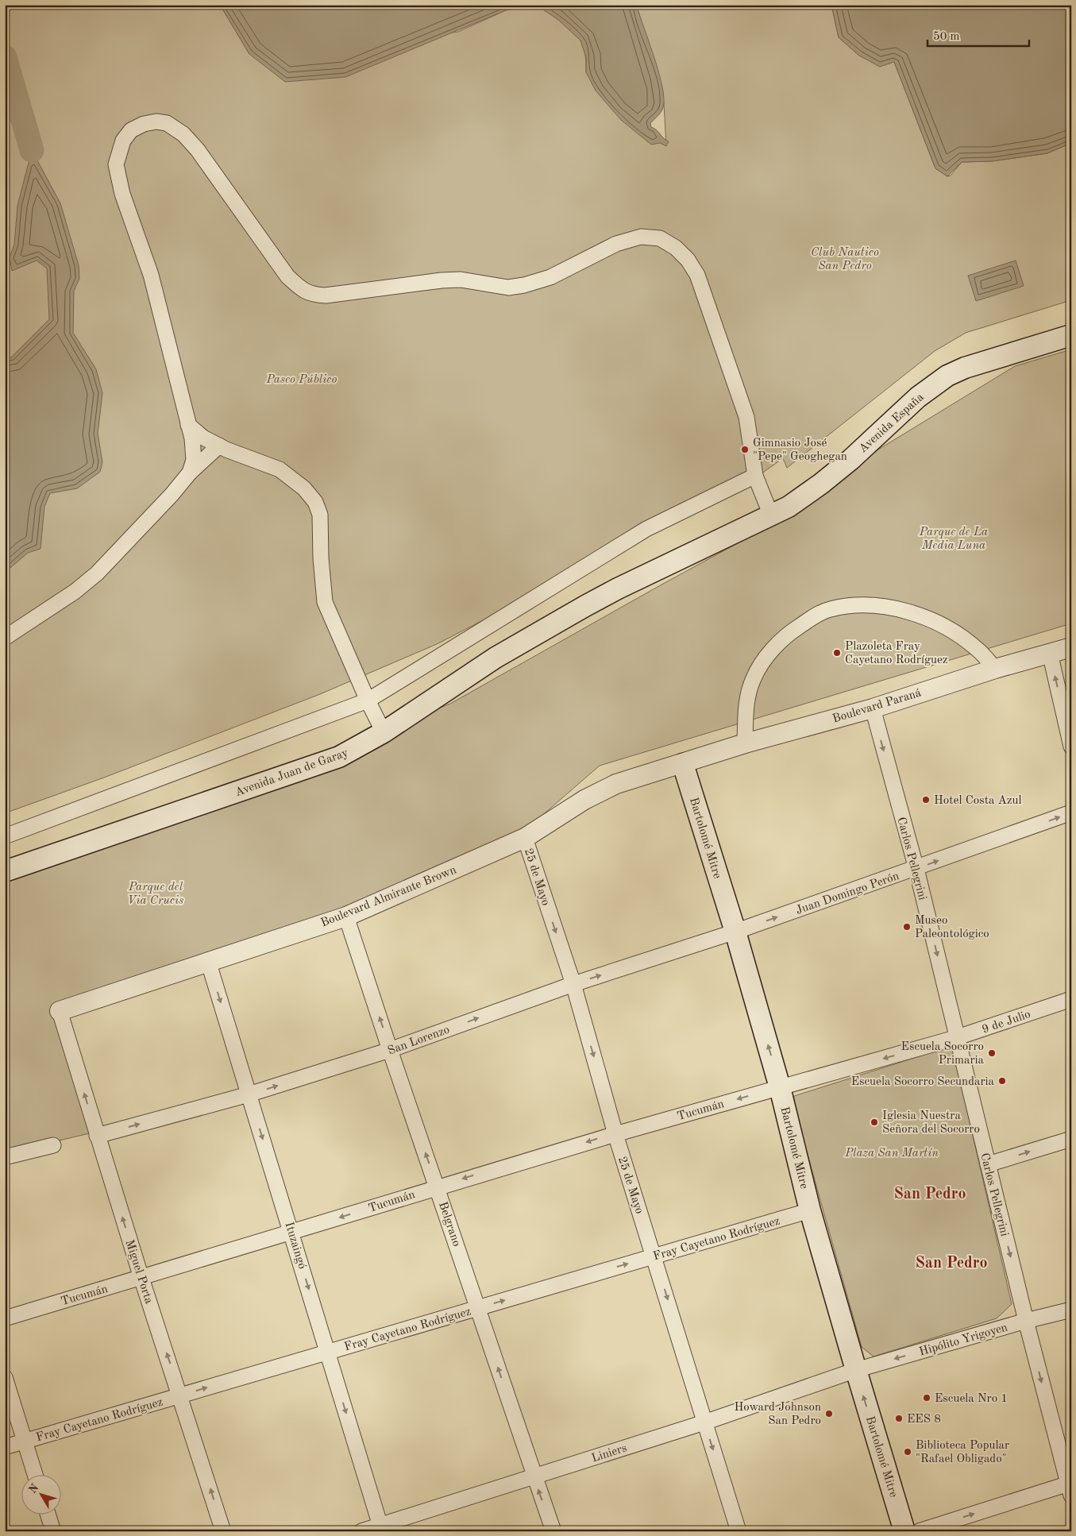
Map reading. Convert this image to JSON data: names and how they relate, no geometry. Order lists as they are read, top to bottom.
{
  "streets": {
    "main road": ["Avenida España", "Avenida Juan de Garay", "Bartolomé Mitre"],
    "street": [
      "Boulevard Paraná",
      "Carlos Pellegrini",
      "25 de Mayo",
      "Juan Domingo Perón",
      "Boulevard Almirante Brown",
      "9 de Julio",
      "San Lorenzo",
      "Tucumán",
      "Belgrano",
      "Fray Cayetano Rodríguez",
      "Ituzaingó",
      "Miguel Porta",
      "Hipólito Yrigoyen",
      "Liniers"
    ]
  },
  "crossings": [
    ["Avenida España", "Avenida Juan de Garay"],
    ["Boulevard Paraná", "Bartolomé Mitre"],
    ["Boulevard Paraná", "Carlos Pellegrini"],
    ["Boulevard Paraná", "Boulevard Almirante Brown"],
    ["Bartolomé Mitre", "Juan Domingo Perón"],
    ["Bartolomé Mitre", "Boulevard Almirante Brown"],
    ["Bartolomé Mitre", "9 de Julio"],
    ["Bartolomé Mitre", "San Lorenzo"],
    ["Bartolomé Mitre", "Tucumán"],
    ["Bartolomé Mitre", "Fray Cayetano Rodríguez"],
    ["Bartolomé Mitre", "Hipólito Yrigoyen"],
    ["Bartolomé Mitre", "Liniers"],
    ["Carlos Pellegrini", "Juan Domingo Perón"],
    ["Carlos Pellegrini", "9 de Julio"],
    ["Carlos Pellegrini", "Hipólito Yrigoyen"],
    ["25 de Mayo", "Boulevard Almirante Brown"],
    ["25 de Mayo", "San Lorenzo"],
    ["25 de Mayo", "Tucumán"],
    ["25 de Mayo", "Fray Cayetano Rodríguez"],
    ["25 de Mayo", "Liniers"],
    ["Juan Domingo Perón", "San Lorenzo"],
    ["Boulevard Almirante Brown", "Belgrano"],
    ["Boulevard Almirante Brown", "Ituzaingó"],
    ["Boulevard Almirante Brown", "Miguel Porta"],
    ["9 de Julio", "Tucumán"],
    ["San Lorenzo", "Belgrano"],
    ["San Lorenzo", "Ituzaingó"],
    ["San Lorenzo", "Miguel Porta"],
    ["Tucumán", "Belgrano"],
    ["Tucumán", "Ituzaingó"],
    ["Tucumán", "Miguel Porta"],
    ["Belgrano", "Fray Cayetano Rodríguez"],
    ["Belgrano", "Liniers"],
    ["Fray Cayetano Rodríguez", "Ituzaingó"],
    ["Fray Cayetano Rodríguez", "Miguel Porta"],
    ["Ituzaingó", "Liniers"],
    ["Hipólito Yrigoyen", "Liniers"]
  ],
  "one_way": [
    "Bartolomé Mitre",
    "Carlos Pellegrini",
    "25 de Mayo",
    "Juan Domingo Perón",
    "9 de Julio",
    "San Lorenzo",
    "Tucumán",
    "Belgrano",
    "Fray Cayetano Rodríguez",
    "Ituzaingó",
    "Miguel Porta",
    "Hipólito Yrigoyen"
  ],
  "districts": ["San Pedro", "San Pedro"],
  "parks": [
    "Club Nautico San Pedro",
    "Paseo Público",
    "Parque de La Media Luna",
    "Parque del Via Crucis",
    "Plaza San Martín"
  ],
  "places": [
    "Gimnasio José \"Pepe\" Geoghegan",
    "Plazoleta Fray Cayetano Rodríguez",
    "Hotel Costa Azul",
    "Museo Paleontológico",
    "Escuela Socorro Primaria",
    "Escuela Socorro Secundaria",
    "Iglesia Nuestra Señora del Socorro",
    "Escuela Nro 1",
    "Howard Johnson San Pedro",
    "EES 8",
    "Biblioteca Popular \"Rafael Obligado\""
  ],
  "scale_bar": "50 m",
  "north": "top left"
}
